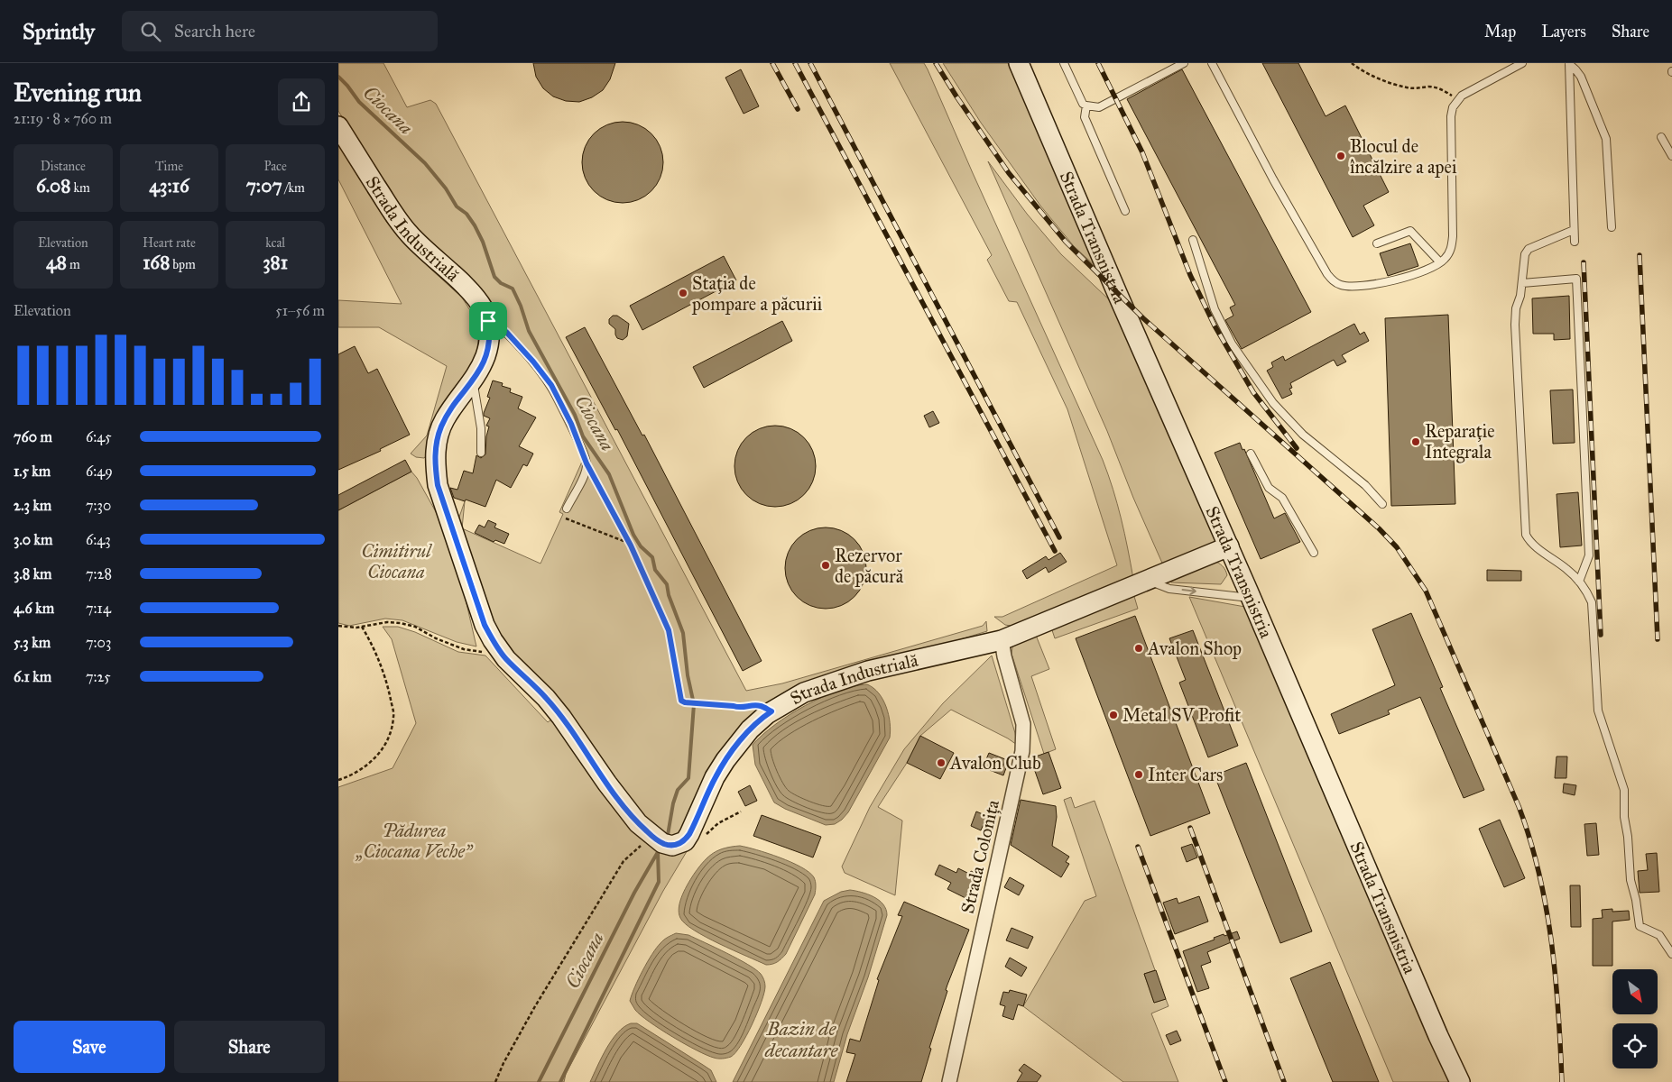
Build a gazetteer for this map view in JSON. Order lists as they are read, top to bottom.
{
  "streets": {
    "street": ["Strada Industrială", "Strada Transnistria", "Strada Colonița"]
  },
  "crossings": [
    ["Strada Industrială", "Strada Transnistria"],
    ["Strada Industrială", "Strada Colonița"]
  ],
  "water": ["Ciocana", "Bazin de decantare"],
  "parks": ["Cimitirul Ciocana", "Pădurea „Ciocana Veche”"],
  "places": [
    "Blocul de încălzire a apei",
    "Stația de pompare a păcurii",
    "Reparație Integrala",
    "Rezervor de păcură",
    "Avalon Shop",
    "Metal SV Profit",
    "Avalon Club",
    "Inter Cars"
  ],
  "north": "bottom right",
  "page": {
    "header": "Sprintly",
    "search": "Search here",
    "nav": ["Map", "Layers", "Share"],
    "heading": ["Evening run", "21:19 · 8 × 760 m"],
    "stats": [
      ["Distance", "6.08 km"],
      ["Time", "43:16"],
      ["Pace", "7:07 /km"],
      ["Elevation", "48 m"],
      ["Heart rate", "168 bpm"],
      ["kcal", "381"]
    ],
    "chart": ["Elevation", "51–56 m"],
    "list": [
      {
        "name": "760 m",
        "note": "6:45"
      },
      {
        "name": "1.5 km",
        "note": "6:49"
      },
      {
        "name": "2.3 km",
        "note": "7:30"
      },
      {
        "name": "3.0 km",
        "note": "6:43"
      },
      {
        "name": "3.8 km",
        "note": "7:28"
      },
      {
        "name": "4.6 km",
        "note": "7:14"
      },
      {
        "name": "5.3 km",
        "note": "7:03"
      },
      {
        "name": "6.1 km",
        "note": "7:25"
      }
    ],
    "buttons": ["Save", "Share"]
  }
}
